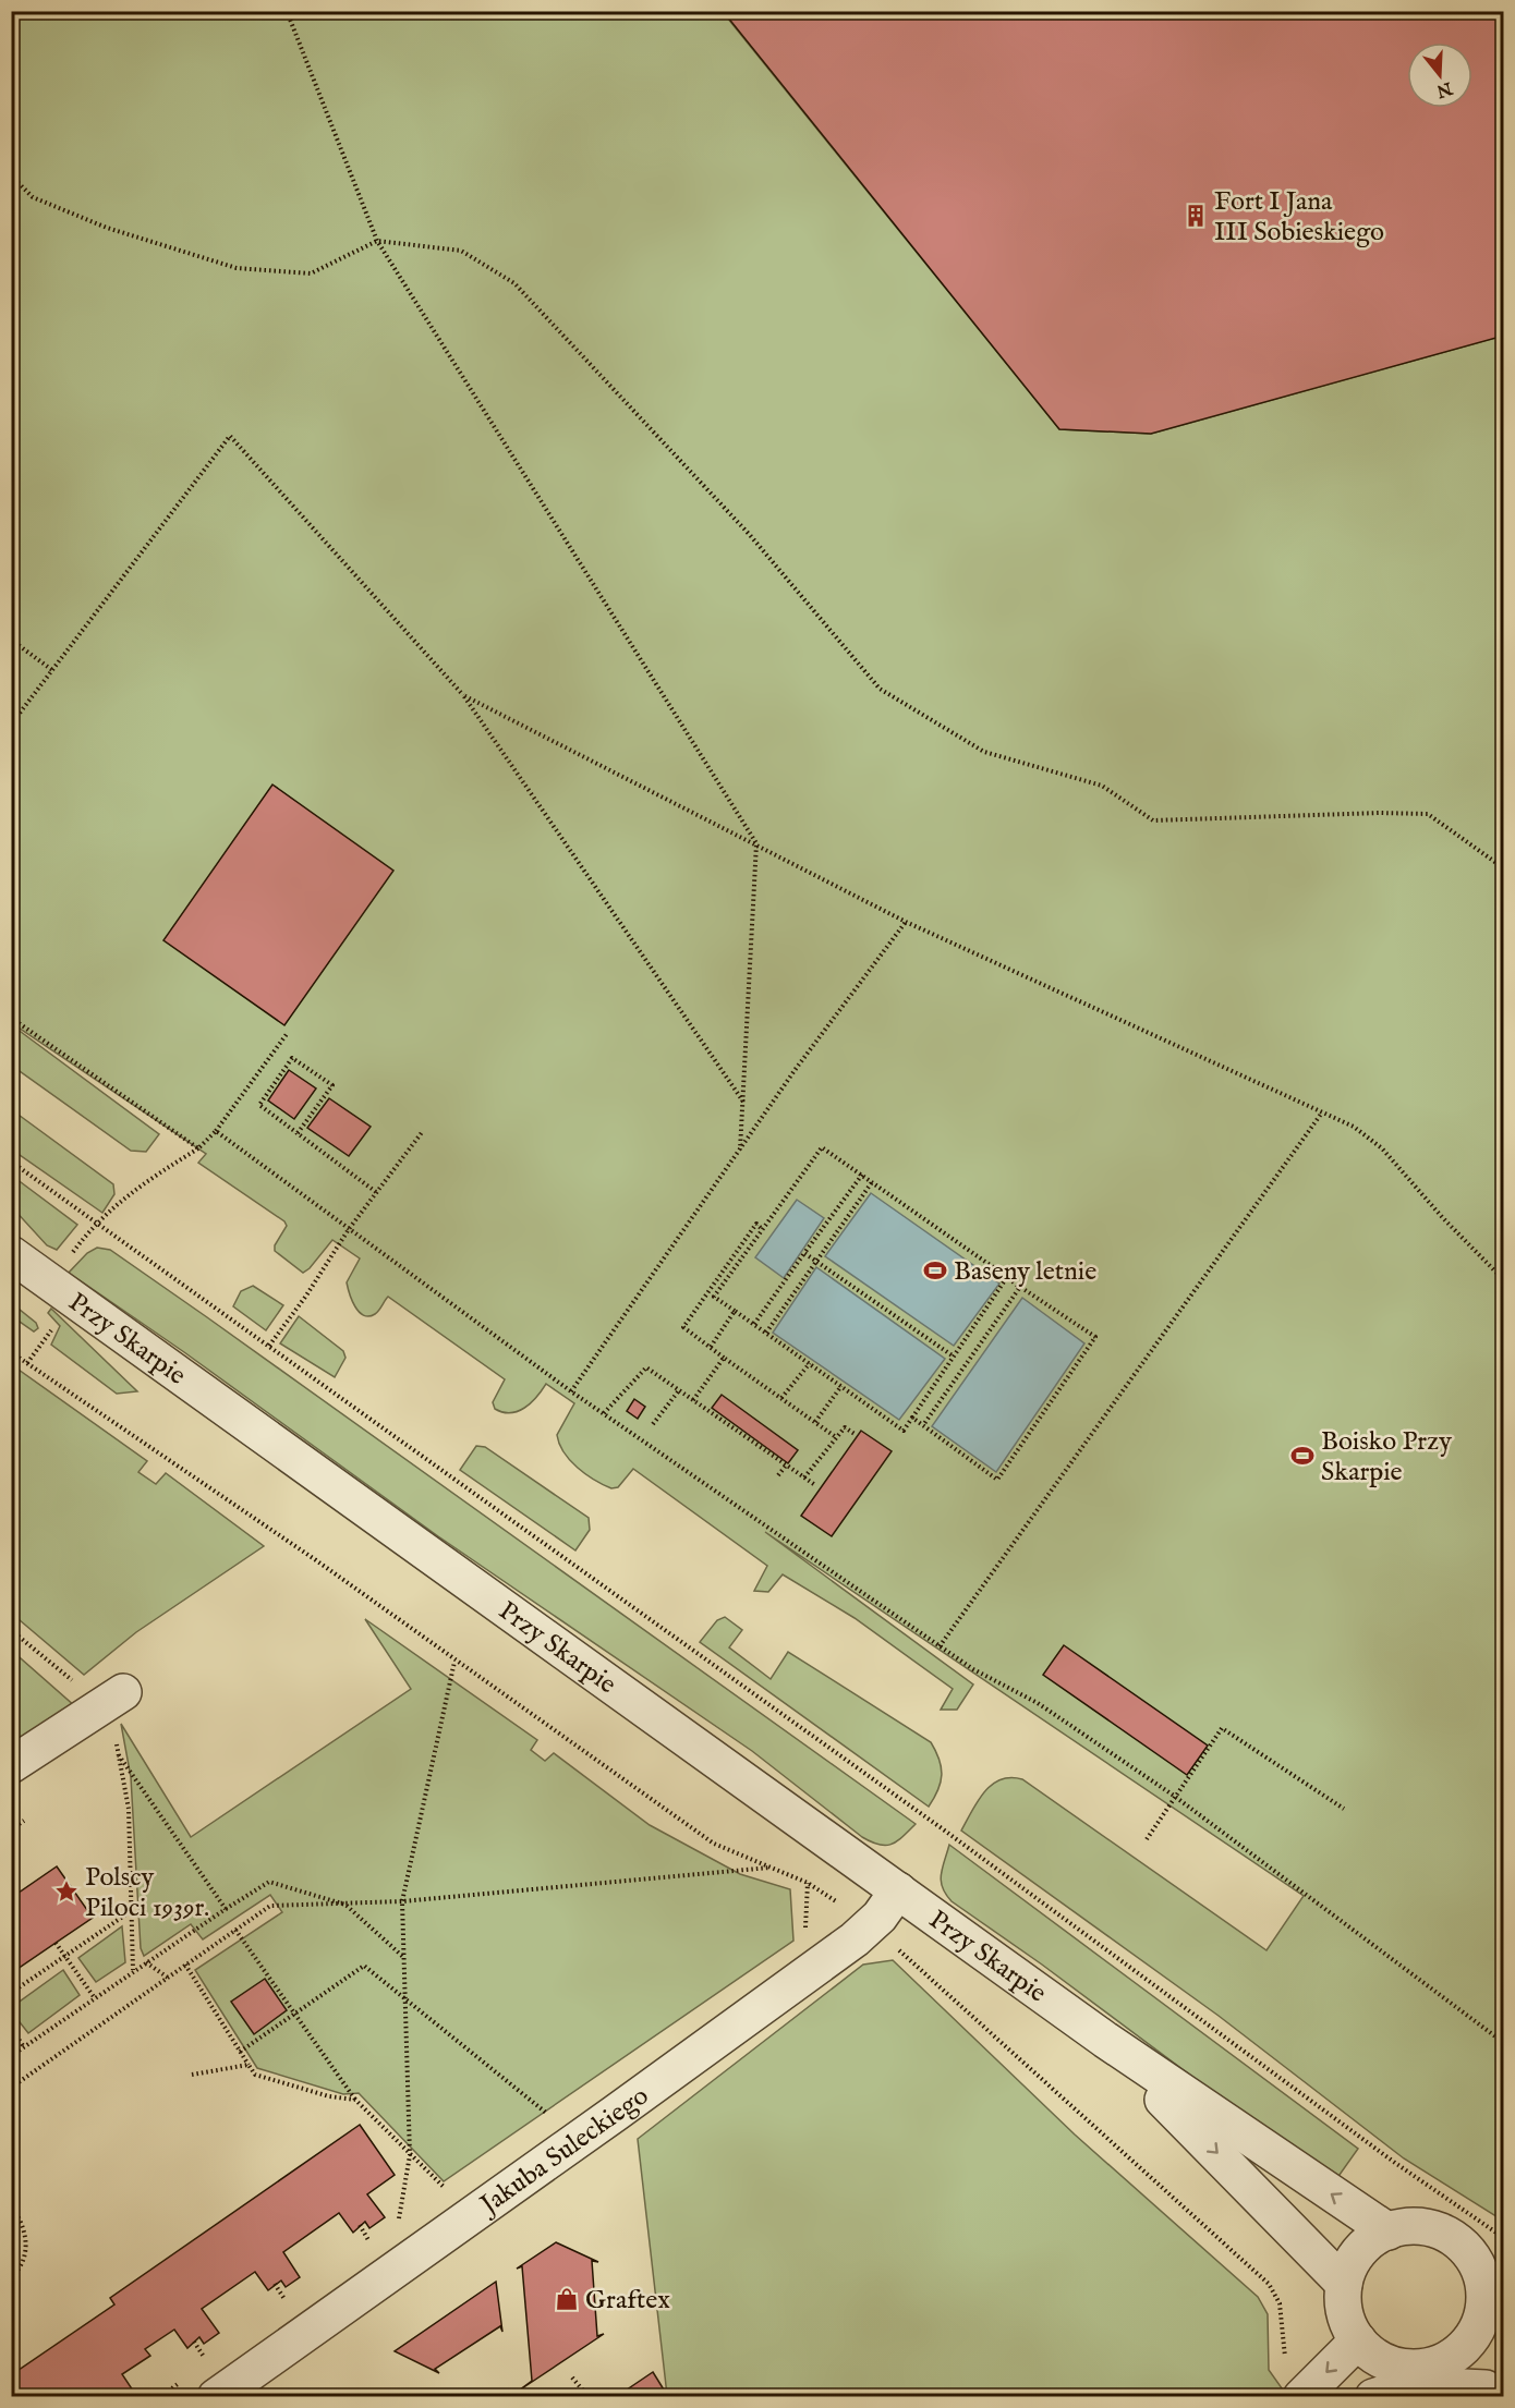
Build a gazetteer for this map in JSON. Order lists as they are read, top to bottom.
{
  "streets": {
    "street": ["Przy Skarpie", "Jakuba Suleckiego"]
  },
  "crossings": [
    ["Przy Skarpie", "Jakuba Suleckiego"]
  ],
  "places": {
    "building": ["Fort I Jana III Sobieskiego"],
    "sports": ["Baseny letnie", "Boisko Przy Skarpie"],
    "place": ["Polscy Piloci 1939r."],
    "shop": ["Graftex"]
  },
  "north": "bottom"
}
